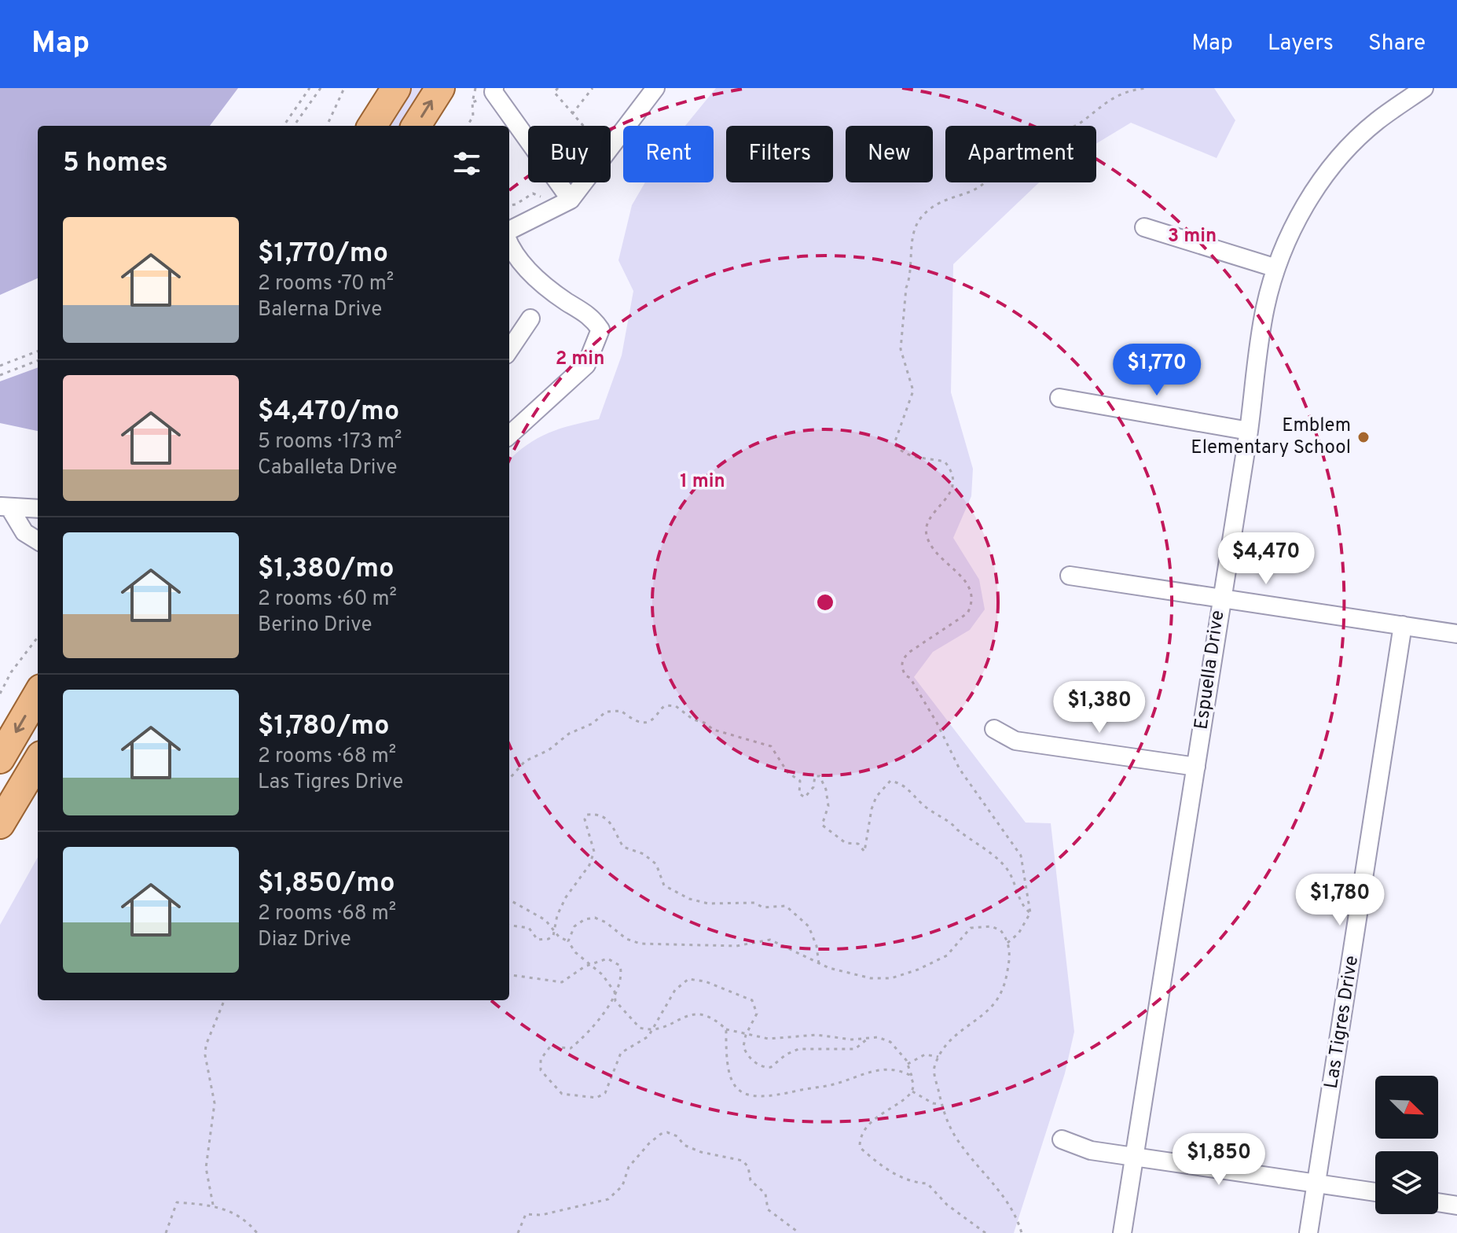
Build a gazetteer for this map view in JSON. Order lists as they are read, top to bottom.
{
  "streets": {
    "street": ["Espuella Drive", "Las Tigres Drive"]
  },
  "places": ["Emblem Elementary School"],
  "north": "bottom right",
  "page": {
    "header": "Map",
    "nav": ["Map", "Layers", "Share"],
    "chip": [
      "Buy",
      "Rent",
      "Filters",
      "New",
      "Apartment"
    ],
    "heading": "5 homes",
    "list": [
      {
        "name": "$1,770/mo",
        "note": "2 rooms · 70 m² · Balerna Drive"
      },
      {
        "name": "$4,470/mo",
        "note": "5 rooms · 173 m² · Caballeta Drive"
      },
      {
        "name": "$1,380/mo",
        "note": "2 rooms · 60 m² · Berino Drive"
      },
      {
        "name": "$1,780/mo",
        "note": "2 rooms · 68 m² · Las Tigres Drive"
      },
      {
        "name": "$1,850/mo",
        "note": "2 rooms · 68 m² · Diaz Drive"
      }
    ],
    "price": [
      "$1,770",
      "$4,470",
      "$1,380",
      "$1,780",
      "$1,850"
    ]
  },
  "rings": ["3 min", "2 min", "1 min"]
}
